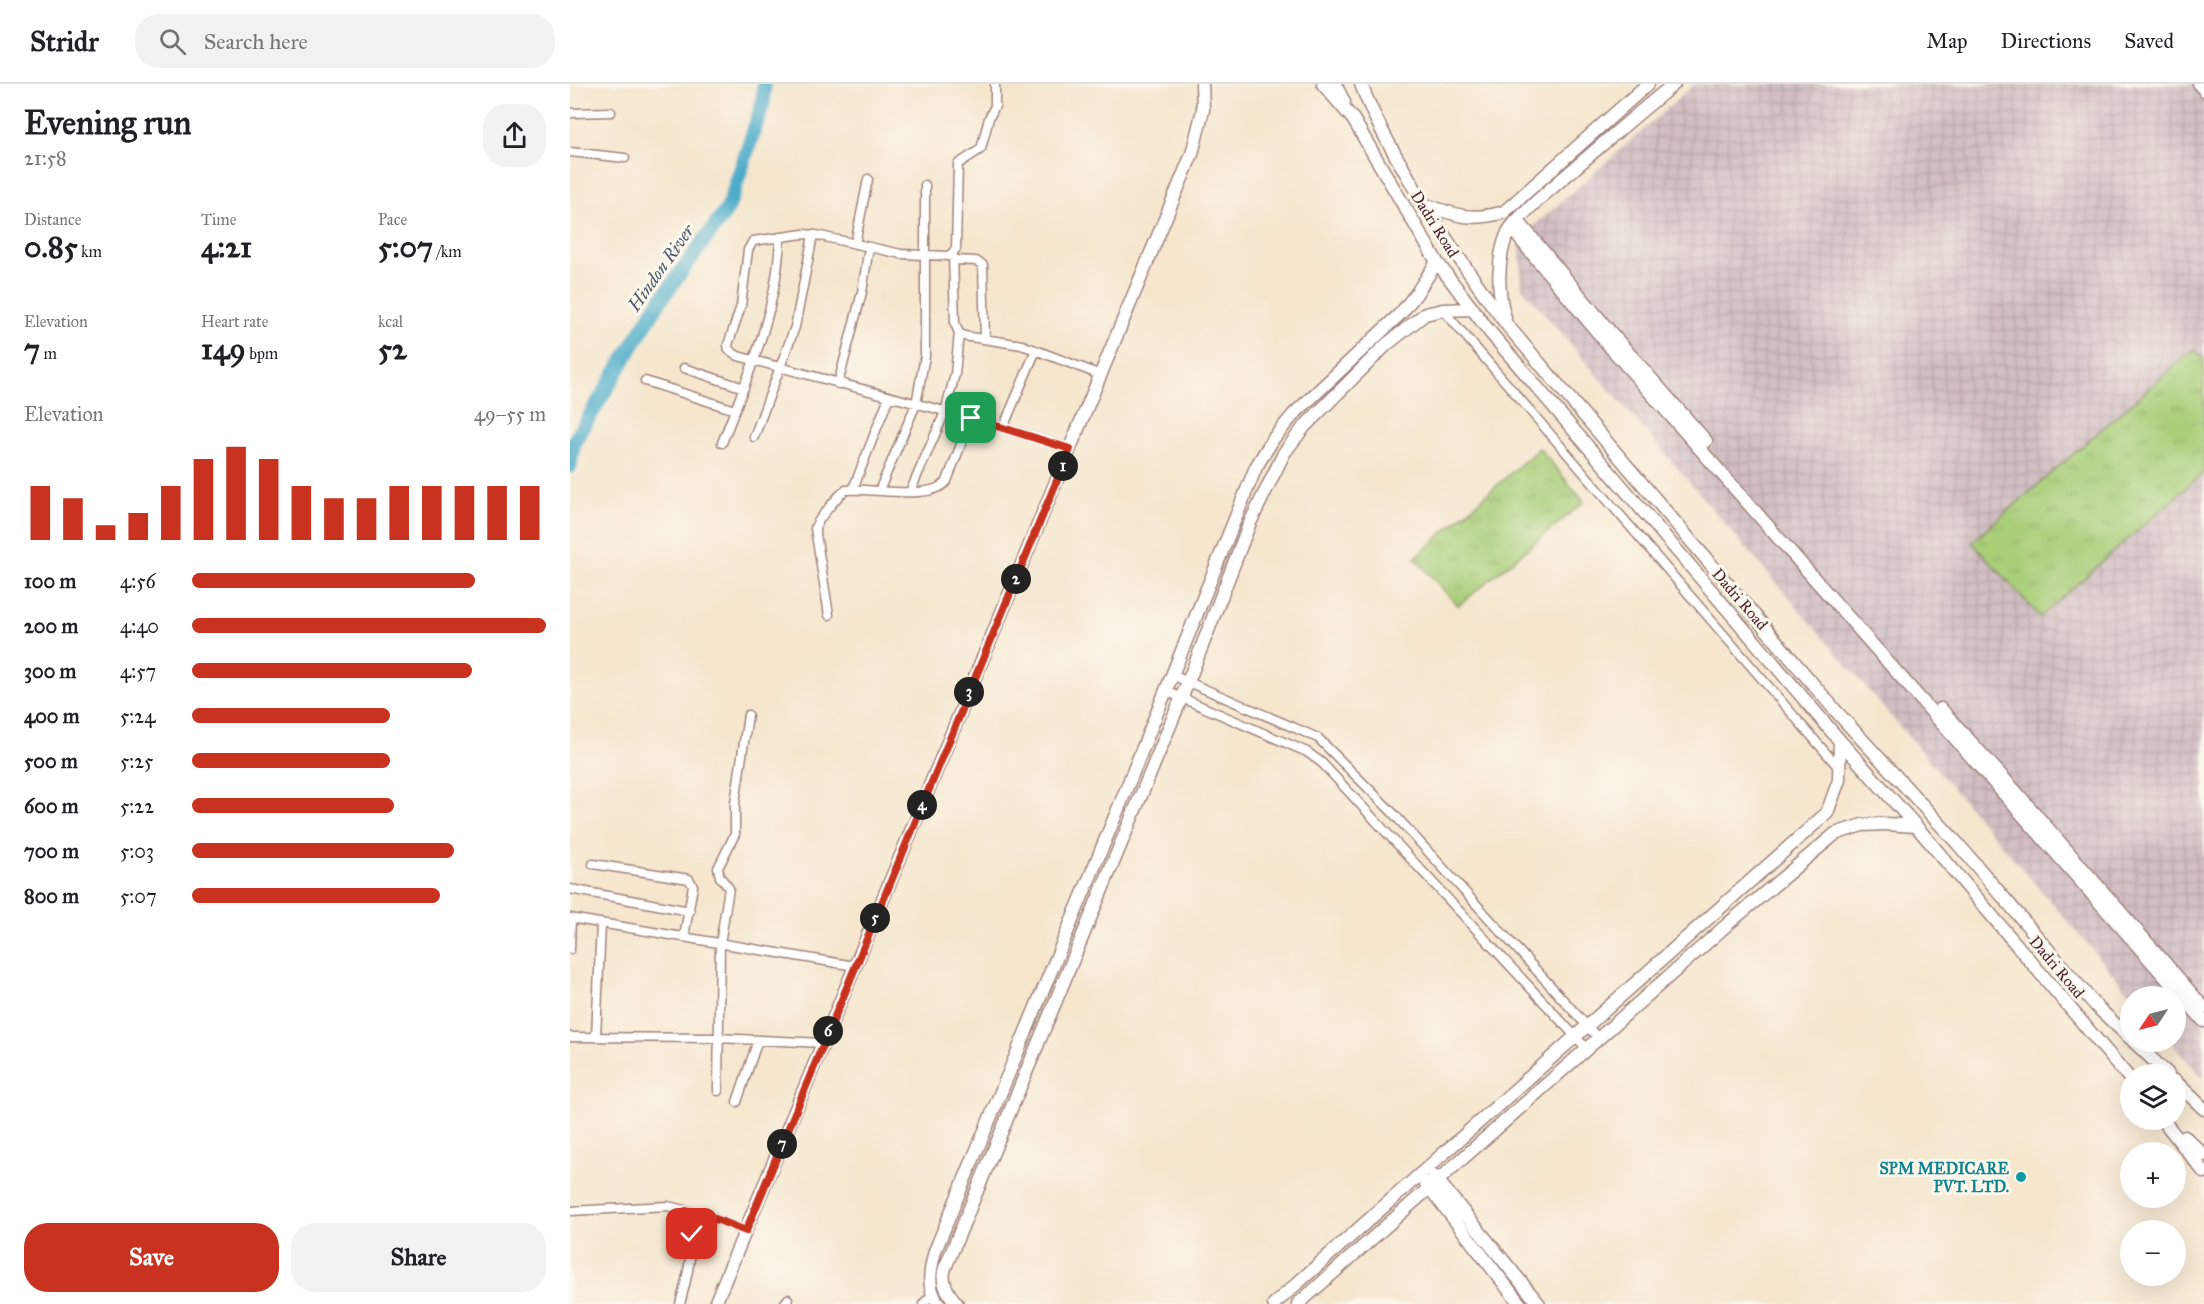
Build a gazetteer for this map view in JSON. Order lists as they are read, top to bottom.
{
  "streets": {
    "street": ["Dadri Road"]
  },
  "water": ["Hindon River"],
  "places": ["SPM MEDICARE PVT. LTD."],
  "north": "bottom left",
  "page": {
    "header": "Stridr",
    "search": "Search here",
    "nav": ["Map", "Directions", "Saved"],
    "heading": ["Evening run", "21:58"],
    "stats": [
      ["Distance", "0.85 km"],
      ["Time", "4:21"],
      ["Pace", "5:07 /km"],
      ["Elevation", "7 m"],
      ["Heart rate", "149 bpm"],
      ["kcal", "52"]
    ],
    "chart": ["Elevation", "49–55 m"],
    "pins": [
      "1",
      "2",
      "3",
      "4",
      "5",
      "6",
      "7"
    ],
    "list": [
      {
        "name": "100 m",
        "note": "4:56"
      },
      {
        "name": "200 m",
        "note": "4:40"
      },
      {
        "name": "300 m",
        "note": "4:57"
      },
      {
        "name": "400 m",
        "note": "5:24"
      },
      {
        "name": "500 m",
        "note": "5:25"
      },
      {
        "name": "600 m",
        "note": "5:22"
      },
      {
        "name": "700 m",
        "note": "5:03"
      },
      {
        "name": "800 m",
        "note": "5:07"
      }
    ],
    "map_buttons": ["+", "−"],
    "buttons": ["Save", "Share"]
  }
}
